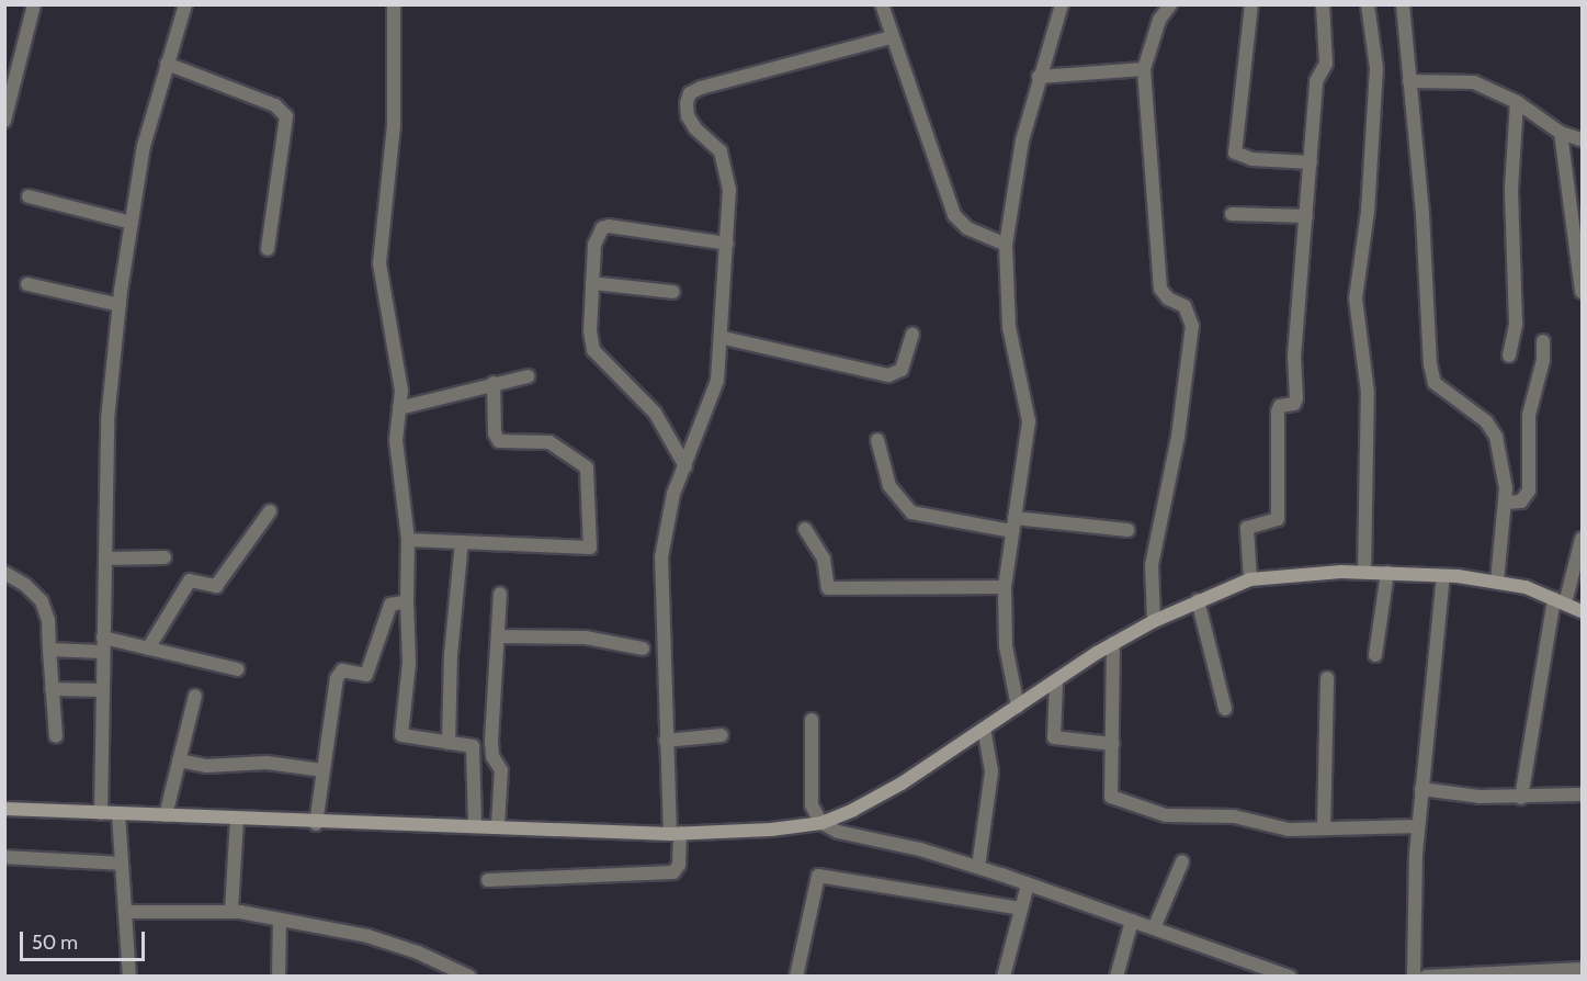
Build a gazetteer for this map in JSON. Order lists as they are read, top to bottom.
{
  "scale_bar": "50 m"
}
